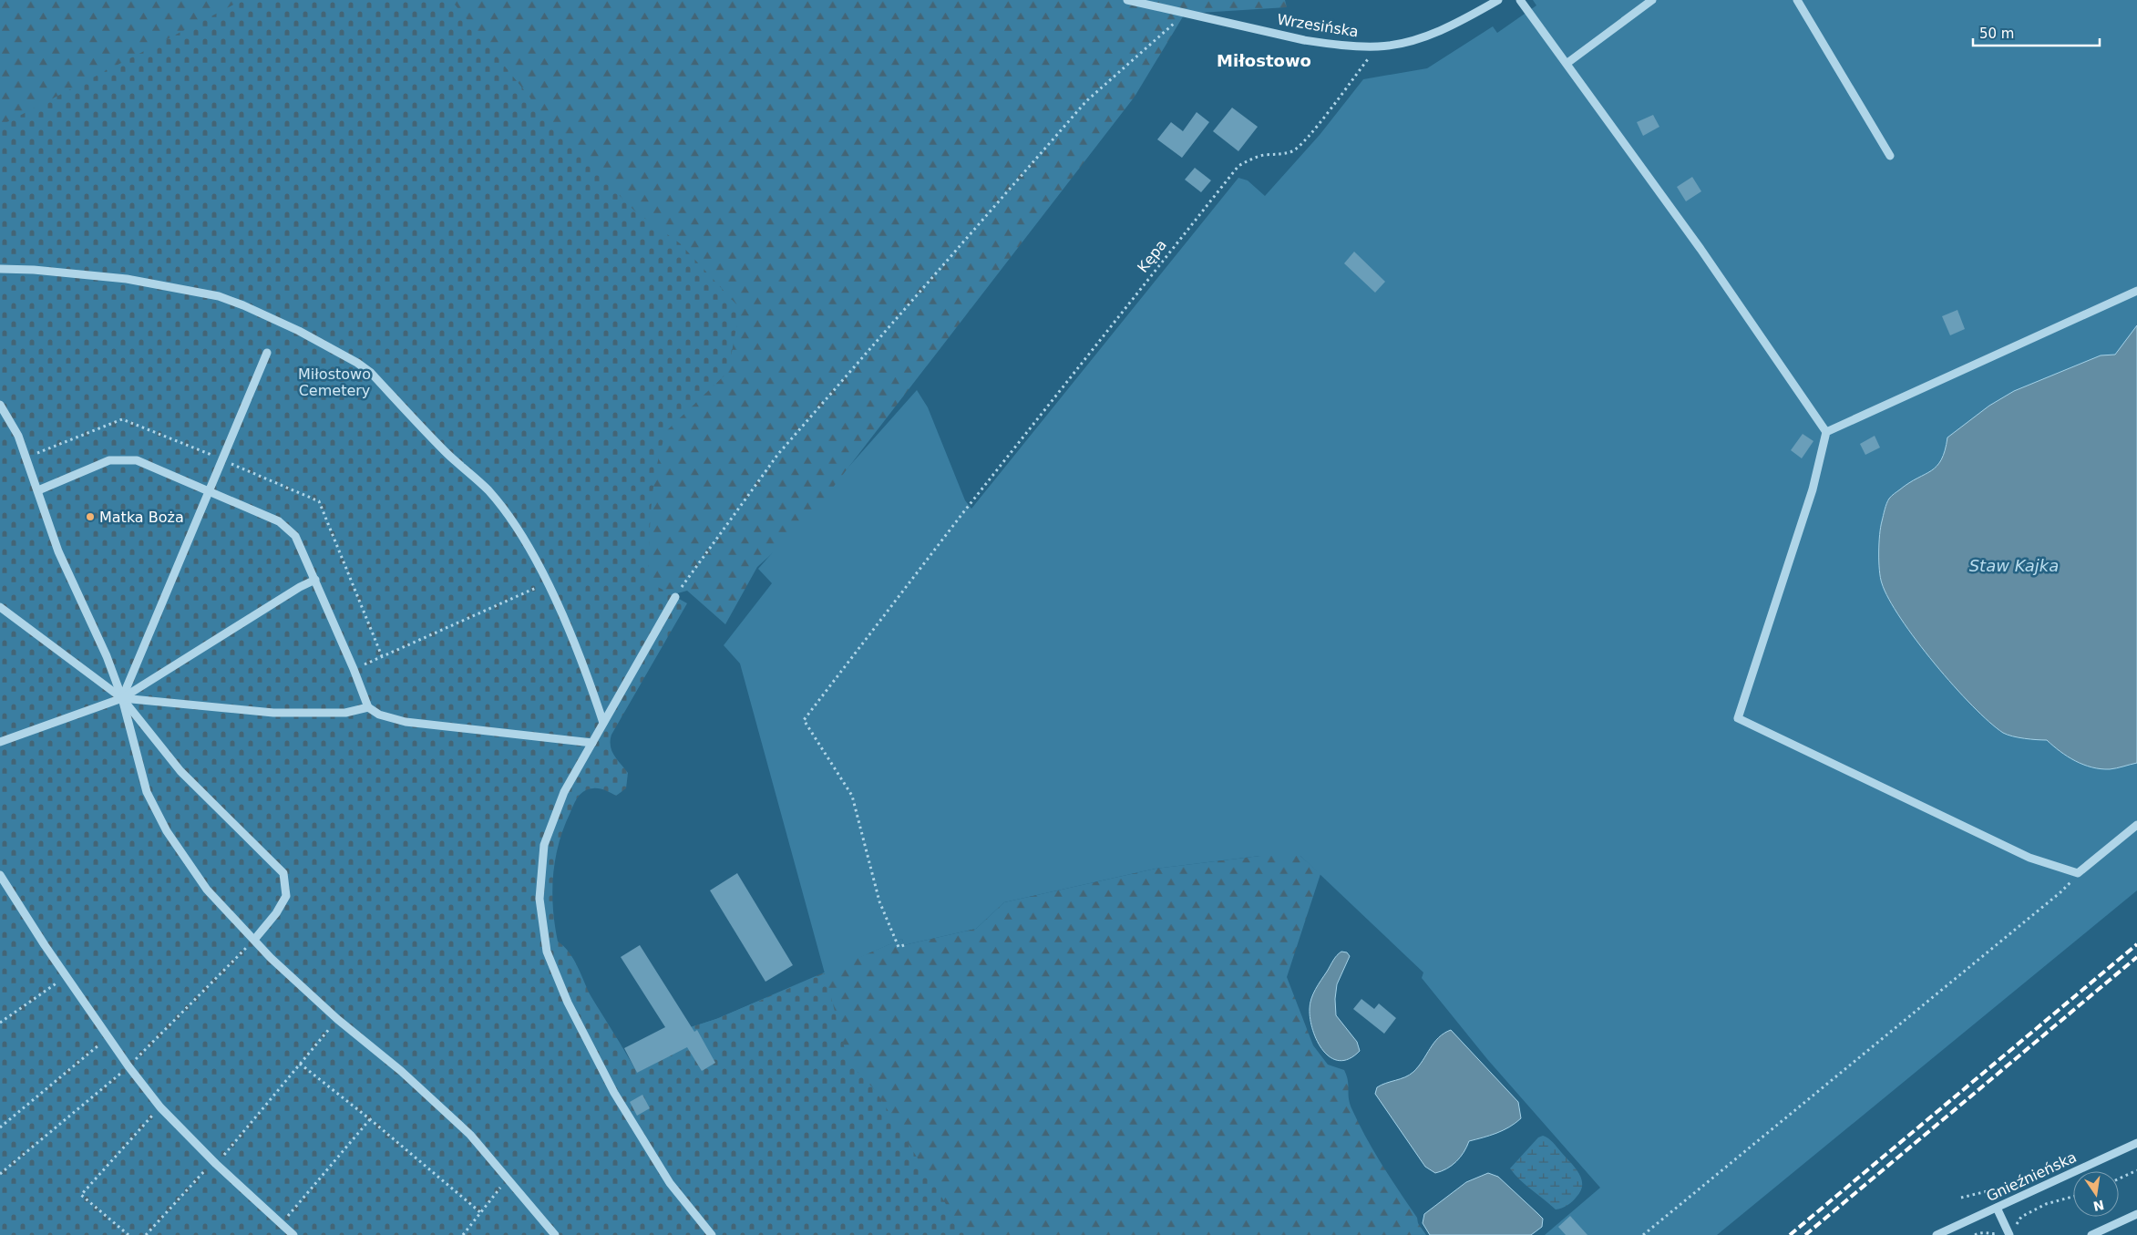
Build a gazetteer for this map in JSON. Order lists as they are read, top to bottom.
{
  "streets": {
    "street": ["Wrzesińska", "Gnieźnieńska"],
    "path": ["Kępa"]
  },
  "crossings": [
    ["Wrzesińska", "Kępa"]
  ],
  "districts": ["Miłostowo"],
  "water": ["Staw Kajka"],
  "parks": ["Miłostowo Cemetery"],
  "places": ["Matka Boża"],
  "scale_bar": "50 m",
  "north": "bottom"
}
